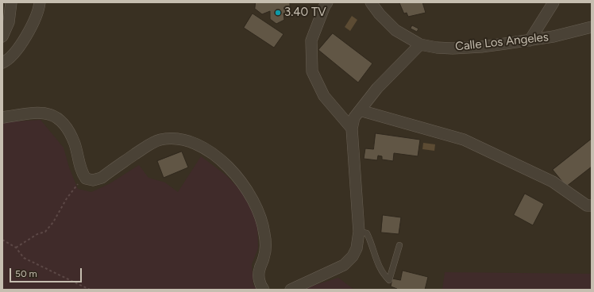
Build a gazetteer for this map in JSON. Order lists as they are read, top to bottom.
{
  "streets": {
    "street": ["Calle Los Angeles"]
  },
  "places": ["3.40 TV"],
  "scale_bar": "50 m"
}
